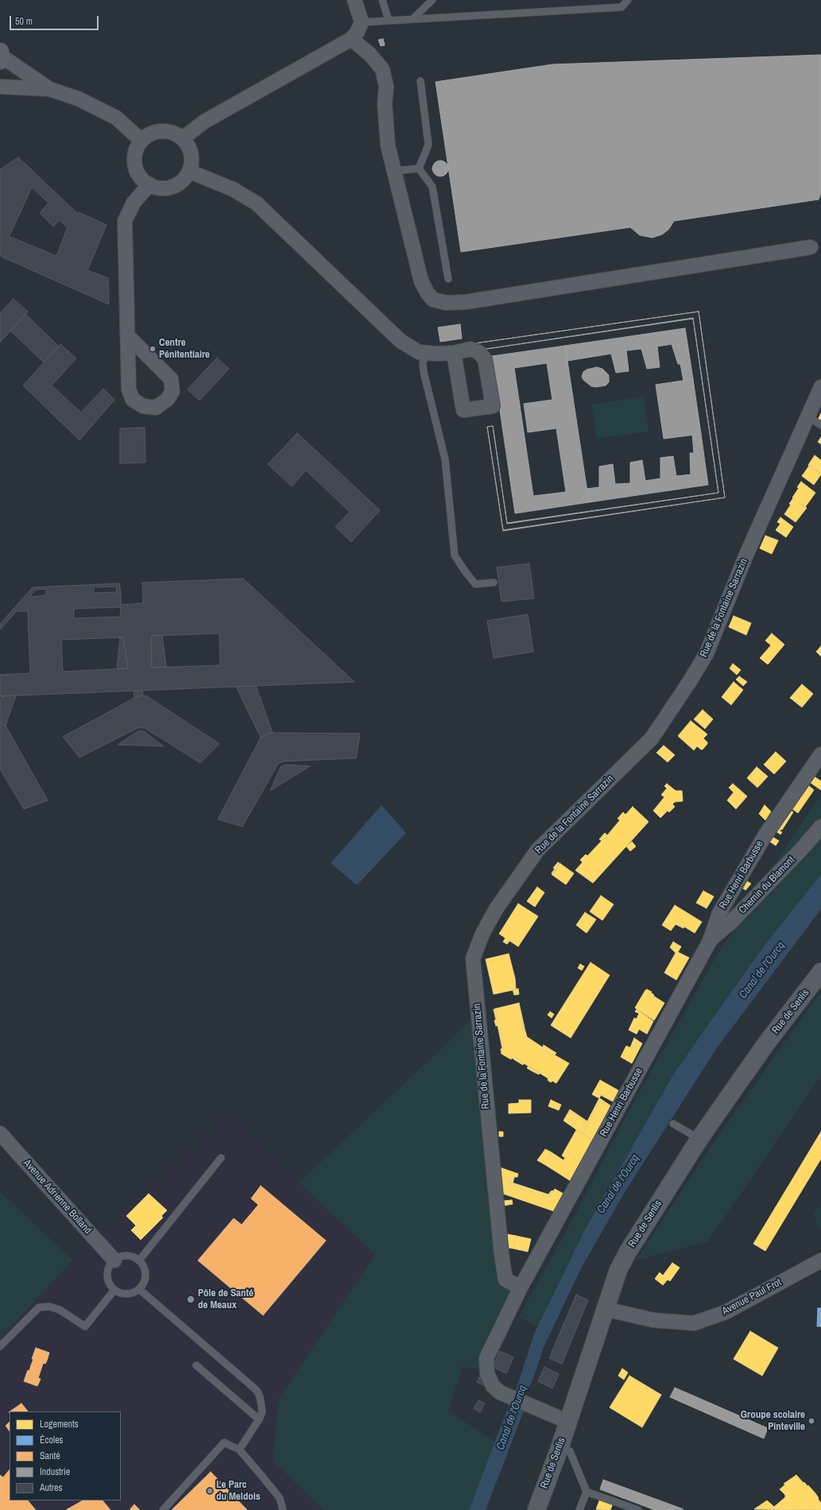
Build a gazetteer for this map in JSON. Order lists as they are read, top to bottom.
{
  "streets": {
    "main road": ["Rue de Senlis"],
    "street": [
      "Rue de la Fontaine Sarrazin",
      "Rue Henri Barbusse",
      "Chemin du Blamont",
      "Avenue Adrienne Bolland",
      "Avenue Paul Frot"
    ]
  },
  "crossings": [
    ["Rue de la Fontaine Sarrazin", "Rue Henri Barbusse"],
    ["Rue Henri Barbusse", "Chemin du Blamont"],
    ["Rue Henri Barbusse", "Rue de Senlis"],
    ["Rue de Senlis", "Avenue Paul Frot"]
  ],
  "water": ["Canal de l'Ourcq"],
  "places": [
    "Centre Pénitentiaire",
    "Pôle de Santé de Meaux",
    "Groupe scolaire Pinteville",
    "Le Parc du Meldois"
  ],
  "legend": [
    "Logements",
    "Écoles",
    "Santé",
    "Industrie",
    "Autres"
  ],
  "scale_bar": "50 m"
}
